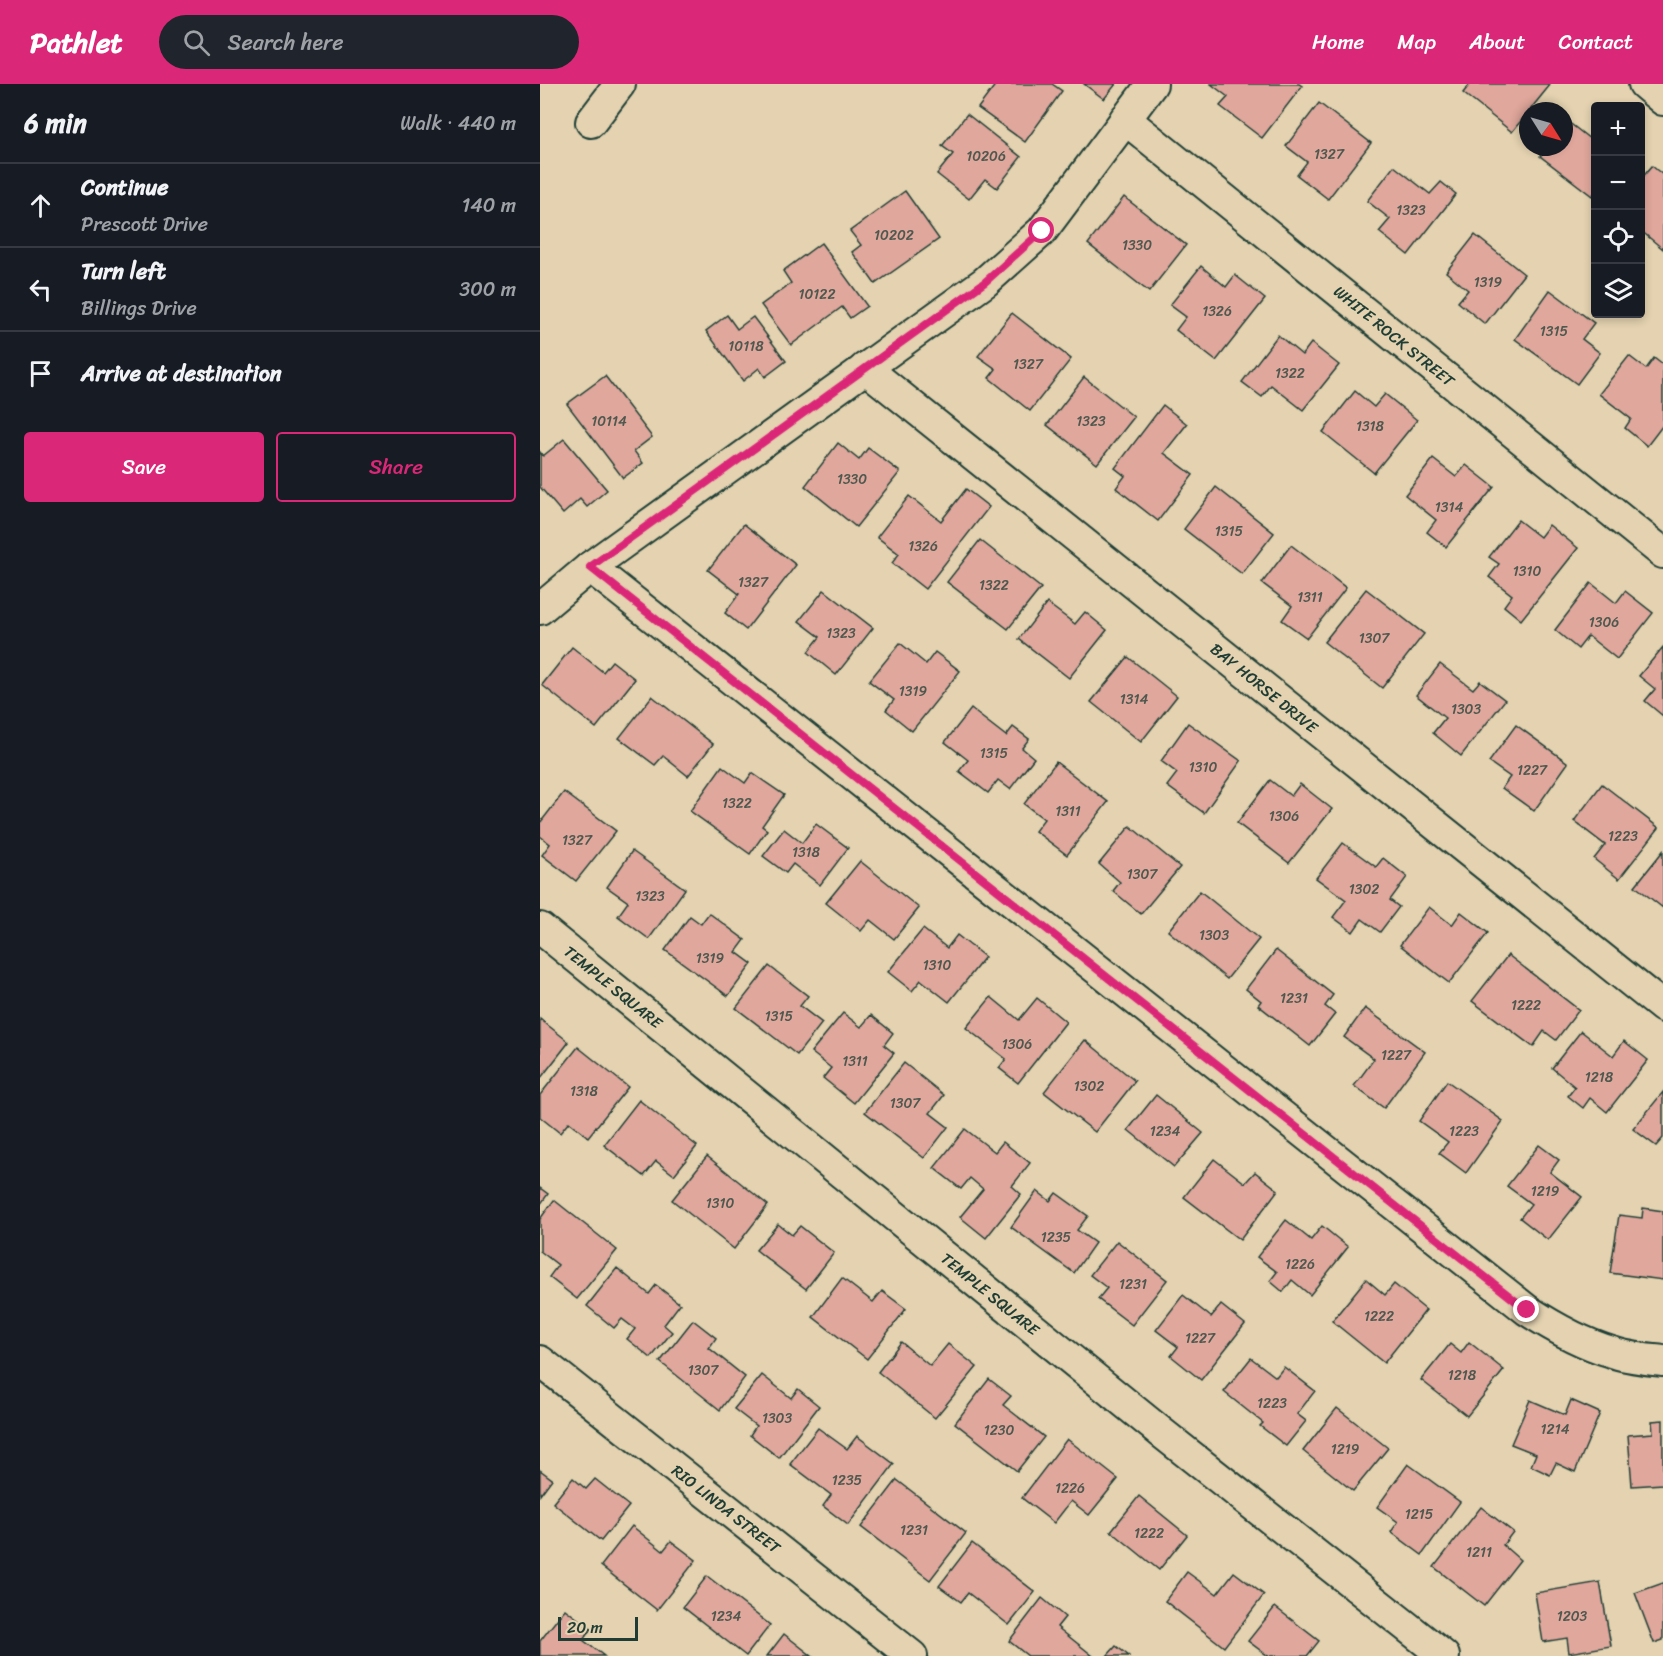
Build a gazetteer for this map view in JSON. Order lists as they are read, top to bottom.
{
  "streets": {
    "street": [
      "WHITE ROCK STREET",
      "BAY HORSE DRIVE",
      "TEMPLE SQUARE",
      "RIO LINDA STREET"
    ]
  },
  "house_numbers": [
    "1327",
    "10206",
    "1323",
    "10202",
    "1330",
    "1319",
    "10122",
    "1326",
    "1315",
    "10118",
    "1327",
    "1322",
    "10114",
    "1323",
    "1318",
    "1330",
    "1314",
    "1315",
    "1326",
    "1310",
    "1327",
    "1322",
    "1311",
    "1306",
    "1323",
    "1307",
    "1319",
    "1314",
    "1303",
    "1315",
    "1310",
    "1227",
    "1322",
    "1311",
    "1306",
    "1223",
    "1327",
    "1318",
    "1307",
    "1302",
    "1323",
    "1303",
    "1319",
    "1310",
    "1231",
    "1222",
    "1315",
    "1306",
    "1227",
    "1311",
    "1218",
    "1302",
    "1318",
    "1307",
    "1234",
    "1223",
    "1219",
    "1310",
    "1235",
    "1226",
    "1231",
    "1222",
    "1227",
    "1307",
    "1218",
    "1223",
    "1303",
    "1214",
    "1230",
    "1219",
    "1235",
    "1226",
    "1215",
    "1231",
    "1222",
    "1211",
    "1234",
    "1203"
  ],
  "scale_bar": "20 m",
  "north": "bottom right",
  "page": {
    "header": "Pathlet",
    "search": "Search here",
    "nav": [
      "Home",
      "Map",
      "About",
      "Contact"
    ],
    "heading": ["6 min", "Walk · 440 m"],
    "map_buttons": ["+", "−"],
    "list": [
      ["Continue", "Prescott Drive", "140 m"],
      ["Turn left", "Billings Drive", "300 m"],
      "Arrive at destination"
    ],
    "buttons": ["Save", "Share"],
    "scale": "20 m"
  }
}
